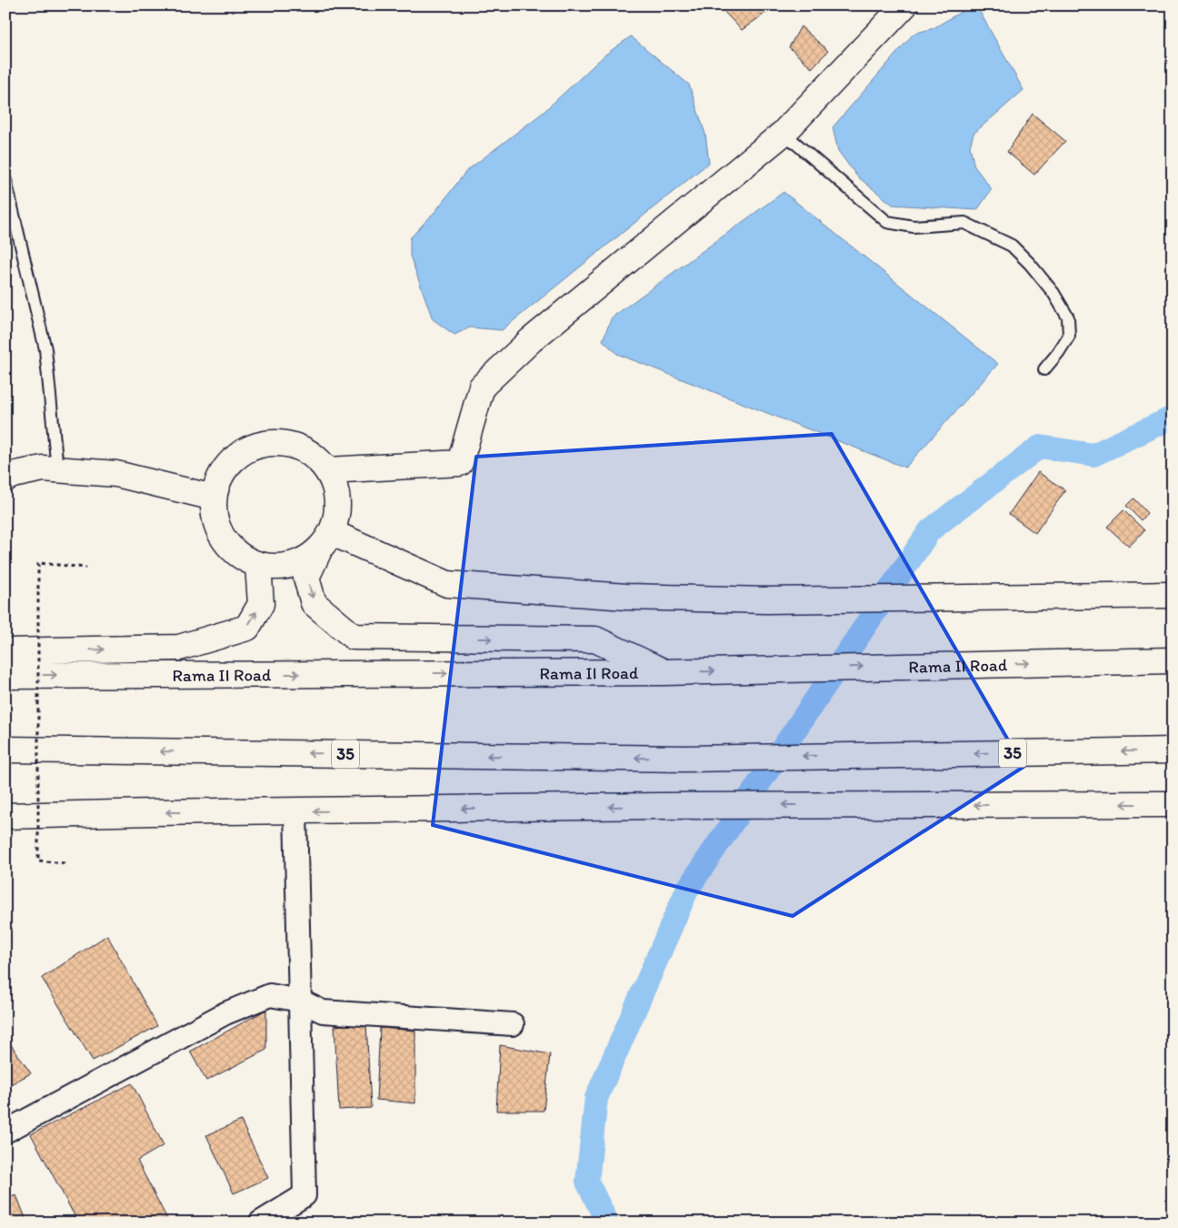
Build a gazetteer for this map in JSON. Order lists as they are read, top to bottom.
{
  "streets": {
    "main road": ["Rama II Road", "35"]
  }
}
